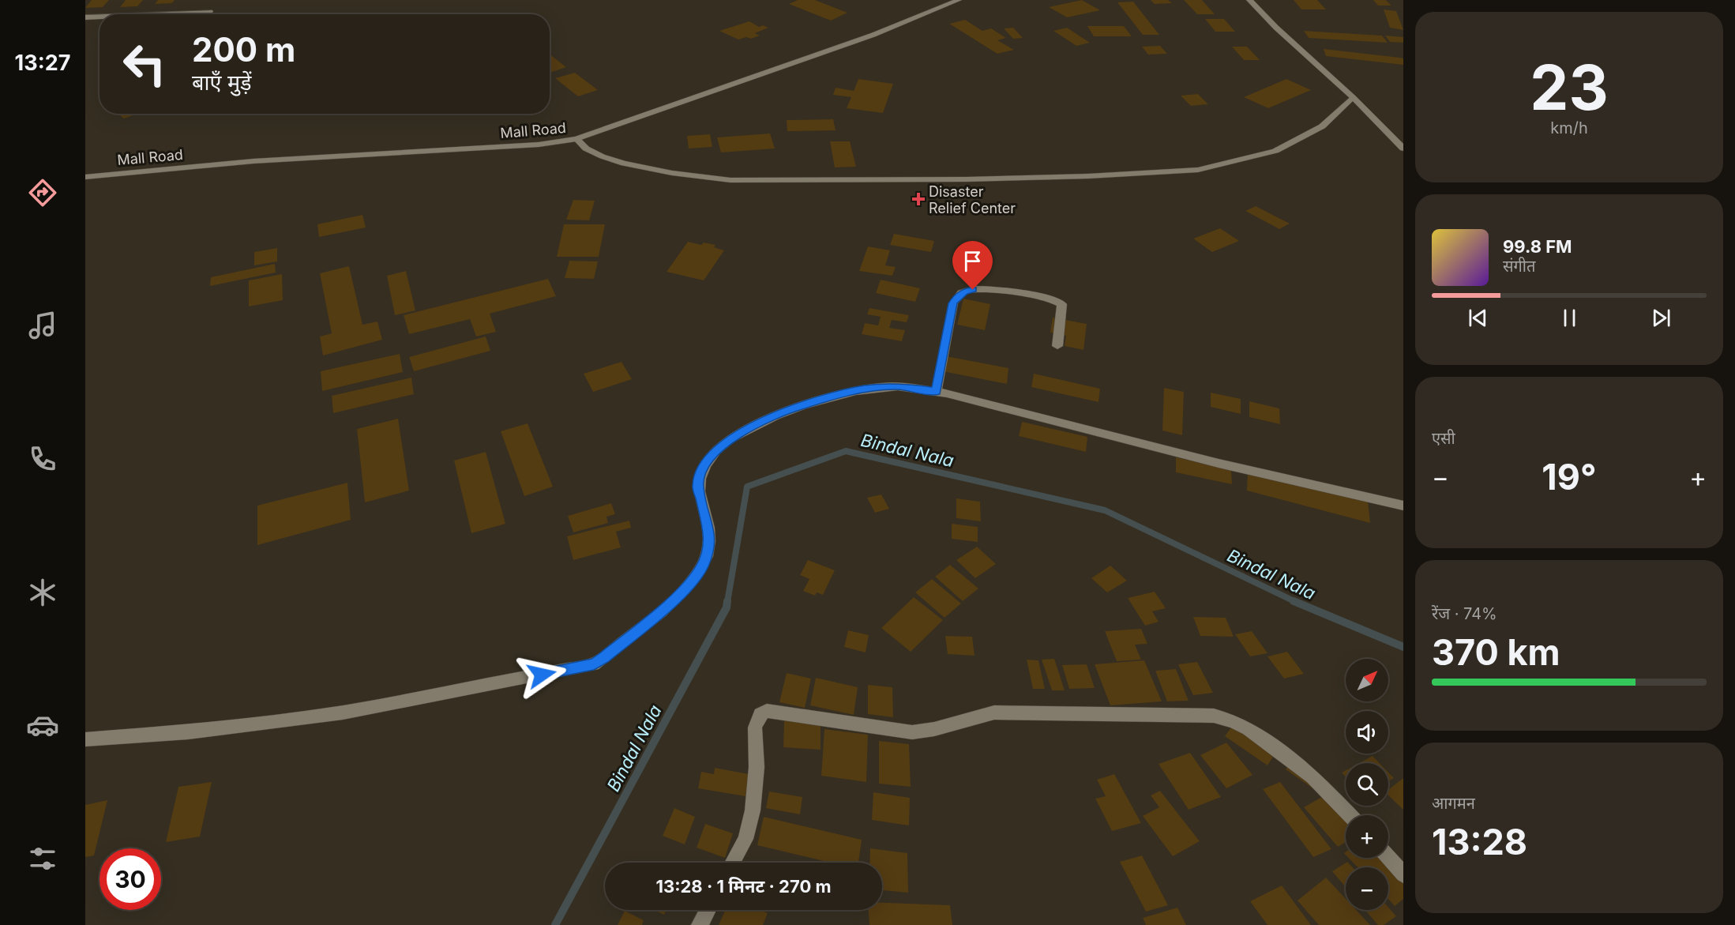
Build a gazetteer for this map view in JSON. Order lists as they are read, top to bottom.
{
  "streets": {
    "street": ["Mall Road"]
  },
  "water": ["Bindal Nala"],
  "places": {
    "health": ["Disaster Relief Center"]
  },
  "north": "top right",
  "page": {
    "tabs": "13:27",
    "tile": [
      ["23", "km/h"],
      "एसी",
      ["रेंज · 74%", "370 km"],
      ["आगमन", "13:28"]
    ],
    "turn": ["200 m", "बाएँ मुड़ें"],
    "song": ["99.8 FM", "संगीत"],
    "heat": ["−", "19°", "+"],
    "map_buttons": ["+", "−"],
    "limit": "30",
    "trip": "13:28 · 1 मिनट · 270 m"
  }
}
